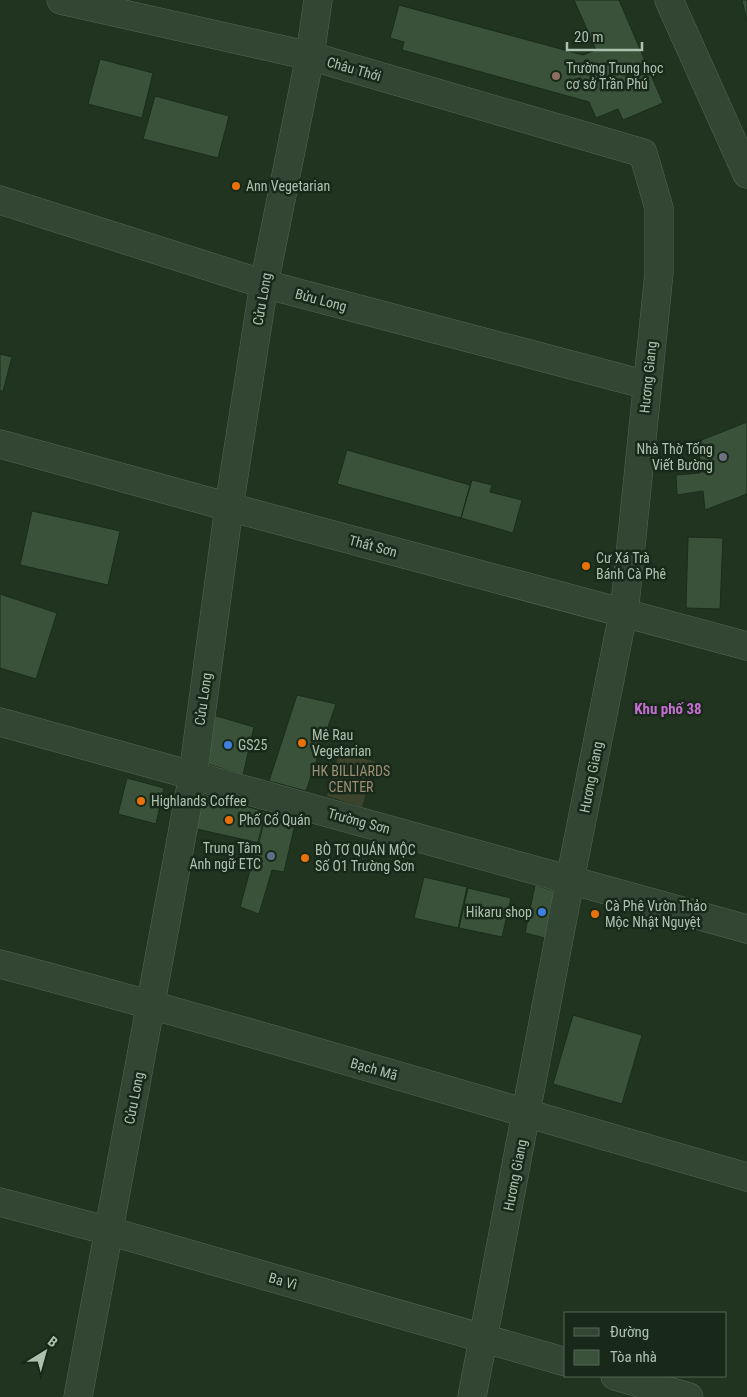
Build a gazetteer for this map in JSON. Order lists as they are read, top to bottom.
{
  "streets": {
    "street": [
      "Châu Thới",
      "Cửu Long",
      "Bửu Long",
      "Hương Giang",
      "Thất Sơn",
      "Trường Sơn",
      "Bạch Mã",
      "Ba Vì"
    ]
  },
  "crossings": [
    ["Châu Thới", "Cửu Long"],
    ["Châu Thới", "Hương Giang"],
    ["Cửu Long", "Bửu Long"],
    ["Cửu Long", "Thất Sơn"],
    ["Cửu Long", "Trường Sơn"],
    ["Cửu Long", "Bạch Mã"],
    ["Cửu Long", "Ba Vì"],
    ["Bửu Long", "Hương Giang"],
    ["Hương Giang", "Thất Sơn"],
    ["Hương Giang", "Trường Sơn"],
    ["Hương Giang", "Bạch Mã"],
    ["Hương Giang", "Ba Vì"]
  ],
  "districts": ["Khu phố 38"],
  "parks": ["HK BILLIARDS CENTER"],
  "places": [
    "Trường Trung học cơ sở Trần Phú",
    "Ann Vegetarian",
    "Nhà Thờ Tống Viết Bường",
    "Cư Xá Trà Bánh Cà Phê",
    "Mê Rau Vegetarian",
    "GS25",
    "Highlands Coffee",
    "Phố Cổ Quán",
    "Trung Tâm Anh ngữ ETC",
    "BÒ TƠ QUÁN MỘC Số O1 Trường Sơn",
    "Hikaru shop",
    "Cà Phê Vườn Thảo Mộc Nhật Nguyệt"
  ],
  "legend": ["Đường", "Tòa nhà"],
  "scale_bar": "20 m",
  "north": "top right"
}
